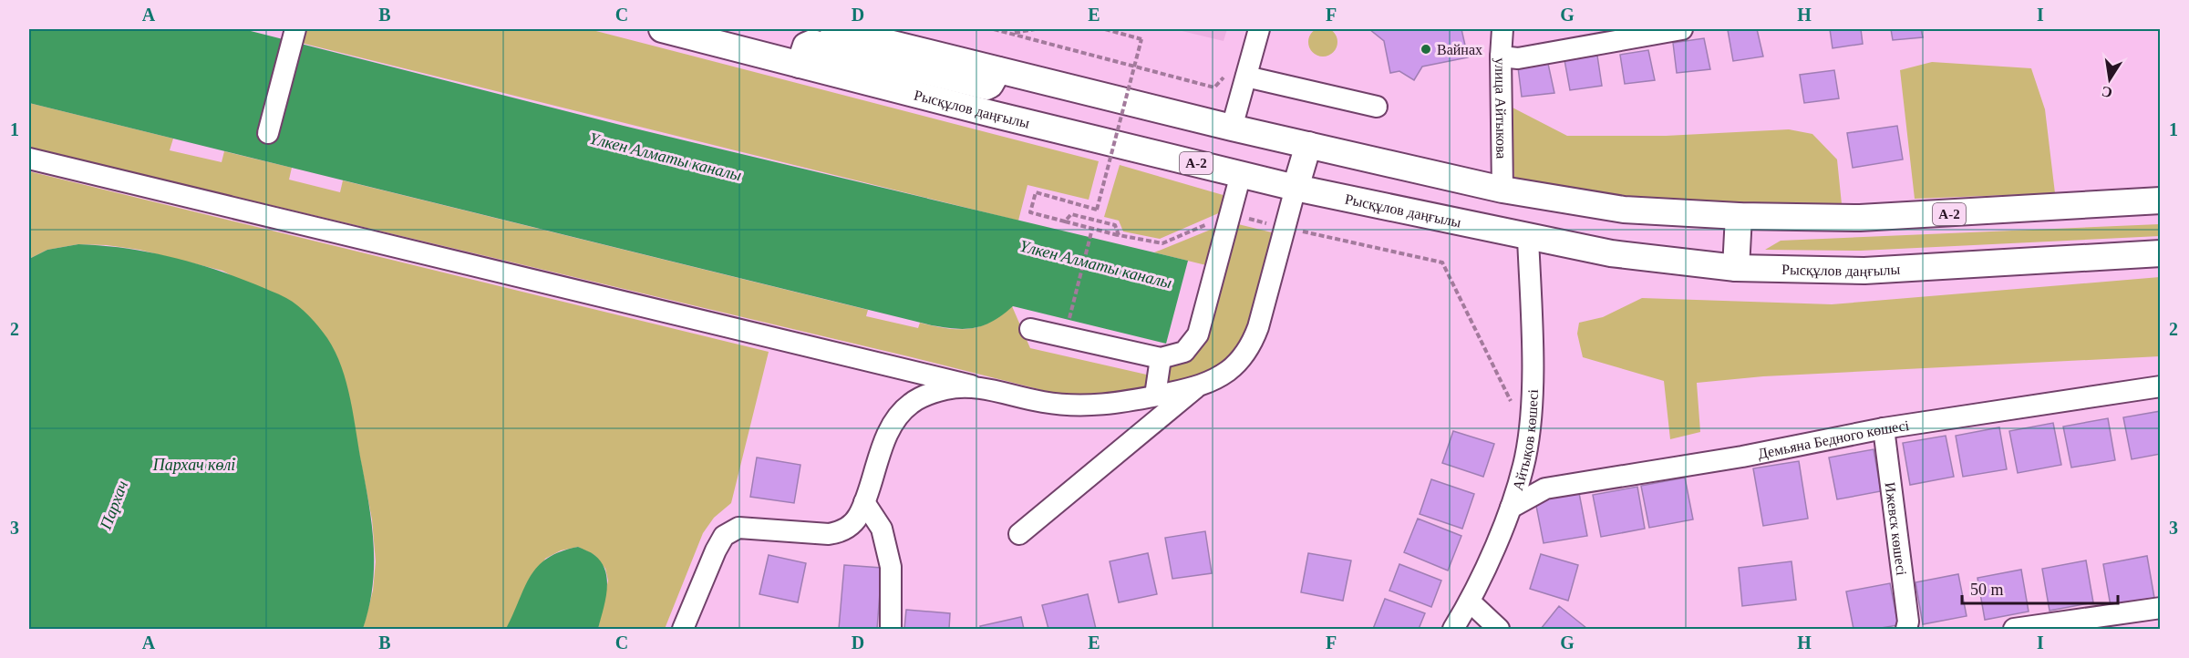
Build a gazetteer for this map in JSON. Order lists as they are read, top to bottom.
{
  "streets": {
    "main road": ["Рысқұлов даңғылы", "A-2"],
    "street": [
      "улица Айтыкова",
      "Демьяна Бедного көшесі",
      "Айтықов көшесі",
      "Ижевск көшесі"
    ]
  },
  "crossings": [
    ["Рысқұлов даңғылы", "Айтықов көшесі"],
    ["улица Айтыкова", "A-2"],
    ["Демьяна Бедного көшесі", "Айтықов көшесі"],
    ["Демьяна Бедного көшесі", "Ижевск көшесі"]
  ],
  "water": ["Үлкен Алматы каналы", "Пархач көлі", "Пархач"],
  "places": ["Вайнах"],
  "scale_bar": "50 m",
  "north": "bottom",
  "grid": {
    "columns": [
      "A",
      "B",
      "C",
      "D",
      "E",
      "F",
      "G",
      "H",
      "I"
    ],
    "rows": ["1", "2", "3"]
  }
}
